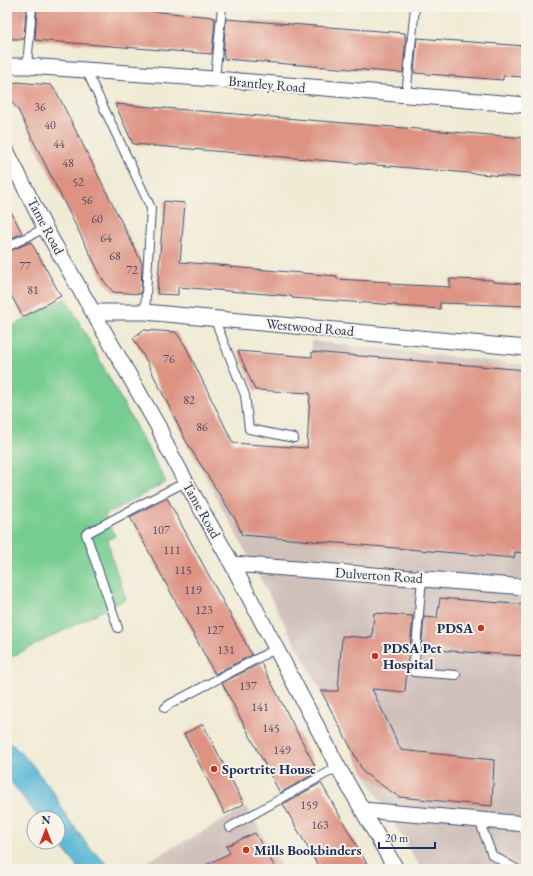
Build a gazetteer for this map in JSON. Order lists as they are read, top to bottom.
{
  "streets": {
    "street": [
      "Brantley Road",
      "Tame Road",
      "Westwood Road",
      "Dulverton Road"
    ]
  },
  "crossings": [
    ["Tame Road", "Westwood Road"],
    ["Tame Road", "Dulverton Road"]
  ],
  "places": [
    "PDSA",
    "PDSA Pet Hospital",
    "Sportrite House",
    "Mills Bookbinders"
  ],
  "house_numbers": [
    "36",
    "40",
    "44",
    "48",
    "52",
    "56",
    "60",
    "64",
    "68",
    "77",
    "72",
    "81",
    "76",
    "82",
    "86",
    "107",
    "111",
    "115",
    "119",
    "123",
    "127",
    "131",
    "137",
    "141",
    "145",
    "149",
    "159",
    "163"
  ],
  "scale_bar": "20 m",
  "north": "top"
}
